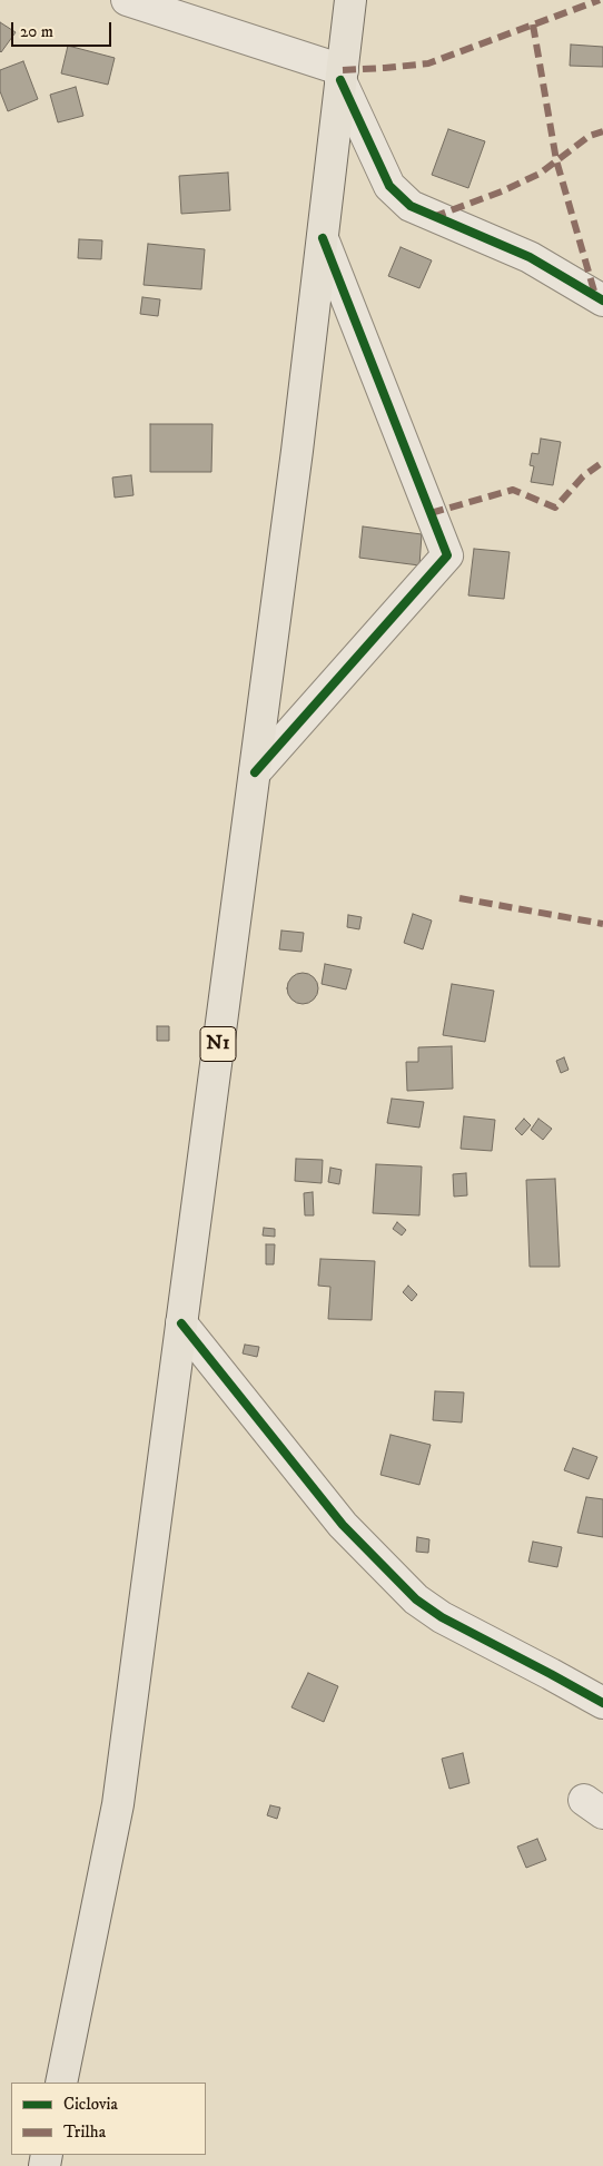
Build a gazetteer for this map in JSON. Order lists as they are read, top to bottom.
{
  "streets": {
    "highway": ["N1"]
  },
  "legend": ["Ciclovia", "Trilha"],
  "scale_bar": "20 m"
}
